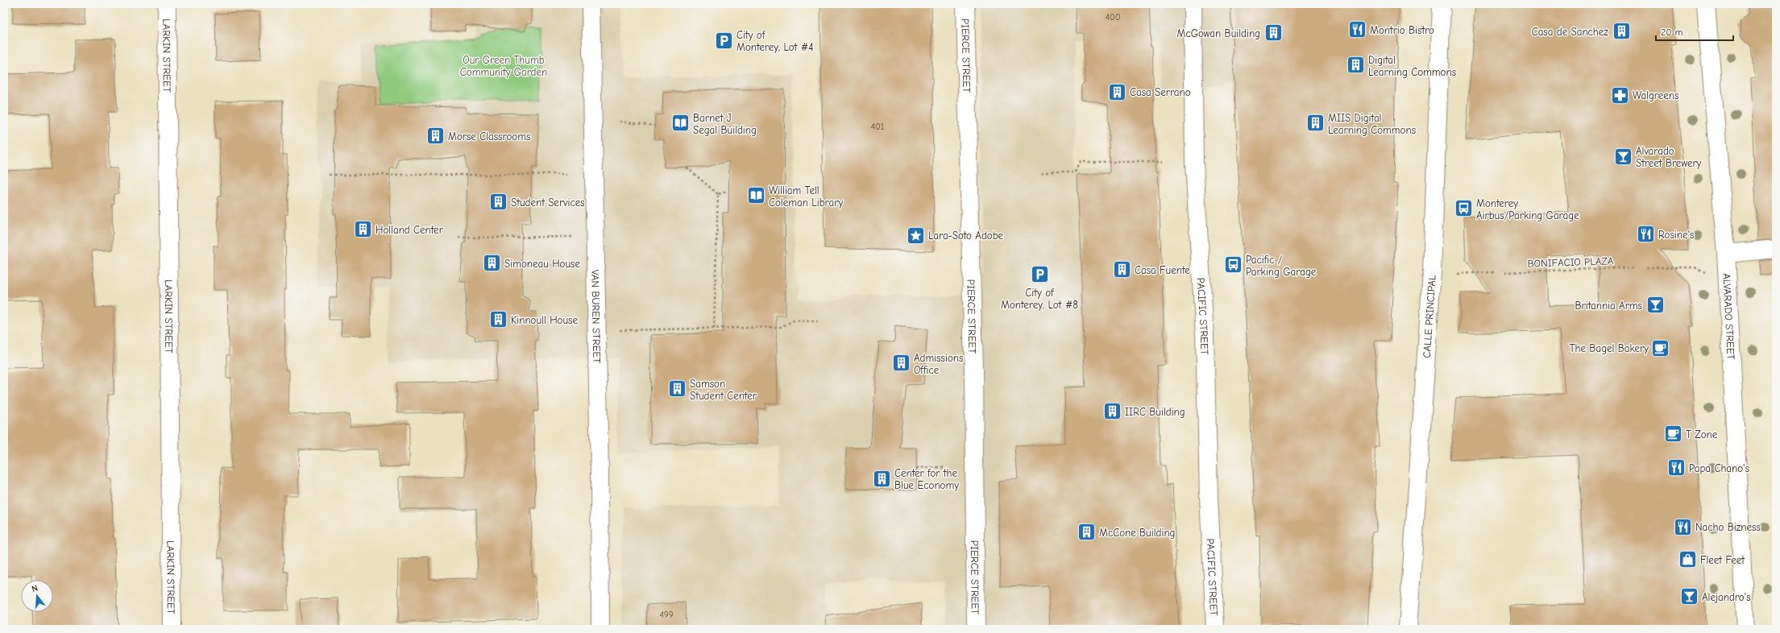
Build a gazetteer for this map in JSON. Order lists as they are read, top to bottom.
{
  "streets": {
    "street": [
      "LARKIN STREET",
      "PIERCE STREET",
      "VAN BUREN STREET",
      "PACIFIC STREET",
      "CALLE PRINCIPAL",
      "ALVARADO STREET"
    ],
    "path": ["BONIFACIO PLAZA"]
  },
  "parks": ["Our Green Thumb Community Garden"],
  "places": {
    "restaurant": [
      "Montrio Bistro",
      "Rosine's",
      "Papa Chano's",
      "Nacho Bizness"
    ],
    "building": [
      "Casa de Sanchez",
      "McGowan Building",
      "Digital Learning Commons",
      "Casa Serrano",
      "MIIS Digital Learning Commons",
      "Morse Classrooms",
      "Student Services",
      "Holland Center",
      "Simoneau House",
      "Casa Fuente",
      "Kinnoull House",
      "Admissions Office",
      "Samson Student Center",
      "IIRC Building",
      "Center for the Blue Economy",
      "McCone Building"
    ],
    "parking": ["City of Monterey, Lot #4", "City of Monterey, Lot #8"],
    "pharmacy": ["Walgreens"],
    "library": ["Barnet J Segal Building", "William Tell Coleman Library"],
    "bar": ["Alvarado Street Brewery", "Britannia Arms", "Alejandro's"],
    "bus stop": ["Monterey Airbus/Parking Garage", "Pacific / Parking Garage"],
    "place": ["Lara-Soto Adobe"],
    "cafe": ["The Bagel Bakery", "T Zone"],
    "shop": ["Fleet Feet"]
  },
  "house_numbers": ["400", "401", "499"],
  "scale_bar": "20 m",
  "north": "top"
}
